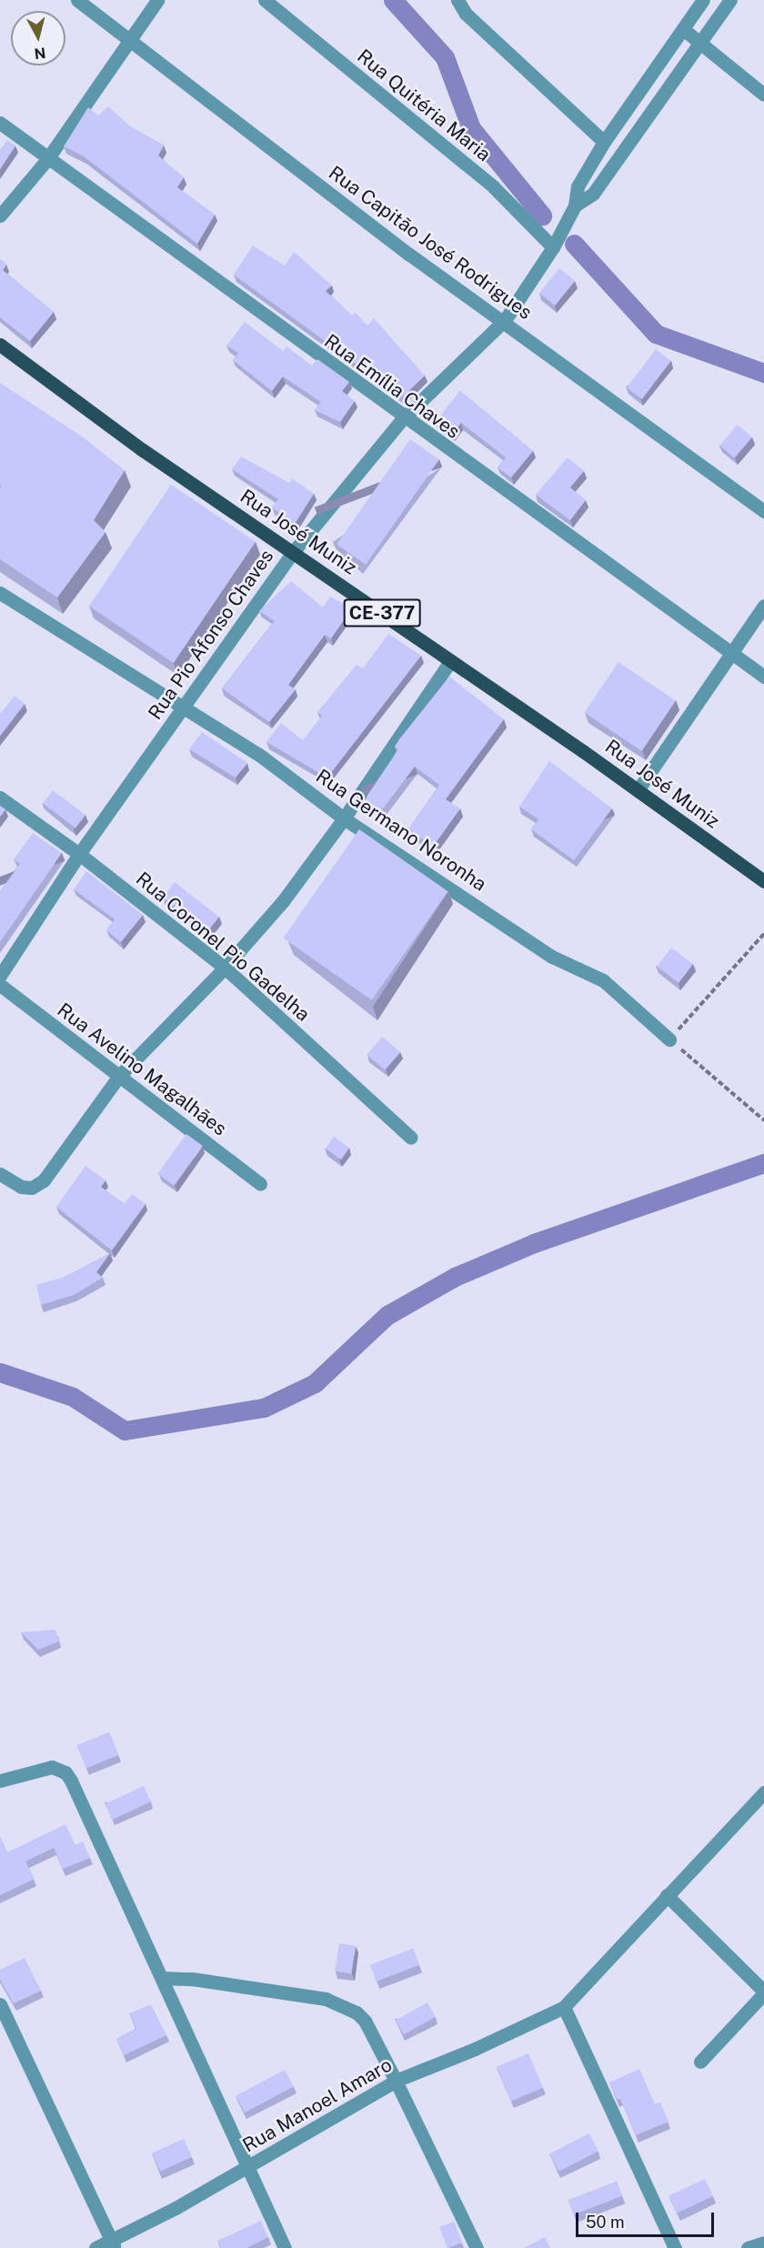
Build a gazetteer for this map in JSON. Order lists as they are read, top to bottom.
{
  "streets": {
    "main road": ["Rua José Muniz", "CE-377"],
    "street": [
      "Rua Quitéria Maria",
      "Rua Capitão José Rodrigues",
      "Rua Emília Chaves",
      "Rua Pio Afonso Chaves",
      "Rua Germano Noronha",
      "Rua Coronel Pio Gadelha",
      "Rua Avelino Magalhães",
      "Rua Manoel Amaro"
    ]
  },
  "crossings": [
    ["Rua Quitéria Maria", "Rua Pio Afonso Chaves"],
    ["Rua Capitão José Rodrigues", "Rua Pio Afonso Chaves"],
    ["Rua Emília Chaves", "Rua Pio Afonso Chaves"],
    ["Rua José Muniz", "Rua Pio Afonso Chaves"],
    ["Rua Pio Afonso Chaves", "Rua Germano Noronha"],
    ["Rua Pio Afonso Chaves", "Rua Coronel Pio Gadelha"]
  ],
  "scale_bar": "50 m",
  "north": "bottom"
}
